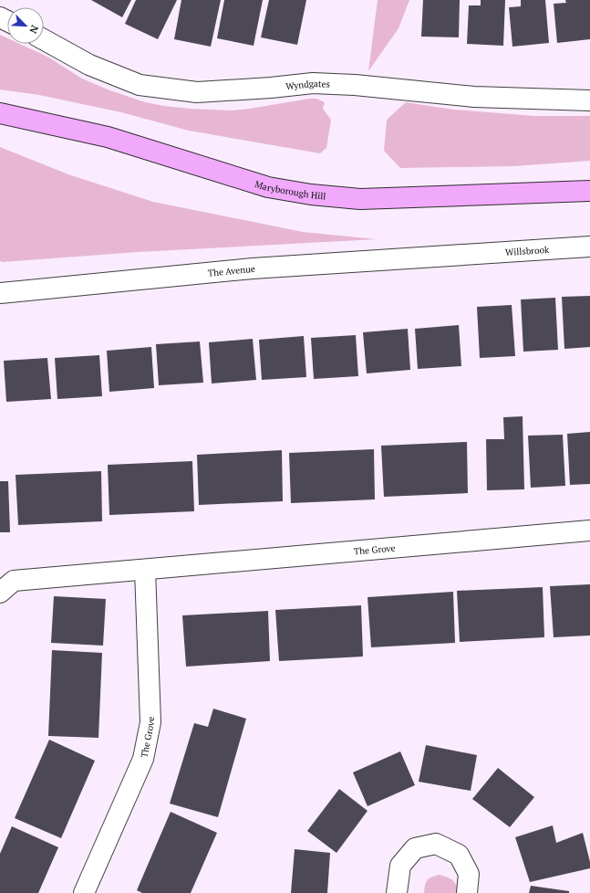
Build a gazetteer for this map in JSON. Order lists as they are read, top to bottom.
{
  "streets": {
    "street": [
      "Wyndgates",
      "Maryborough Hill",
      "Willsbrook",
      "The Avenue",
      "The Grove"
    ]
  },
  "crossings": [
    ["Willsbrook", "The Avenue"]
  ],
  "north": "bottom right"
}
